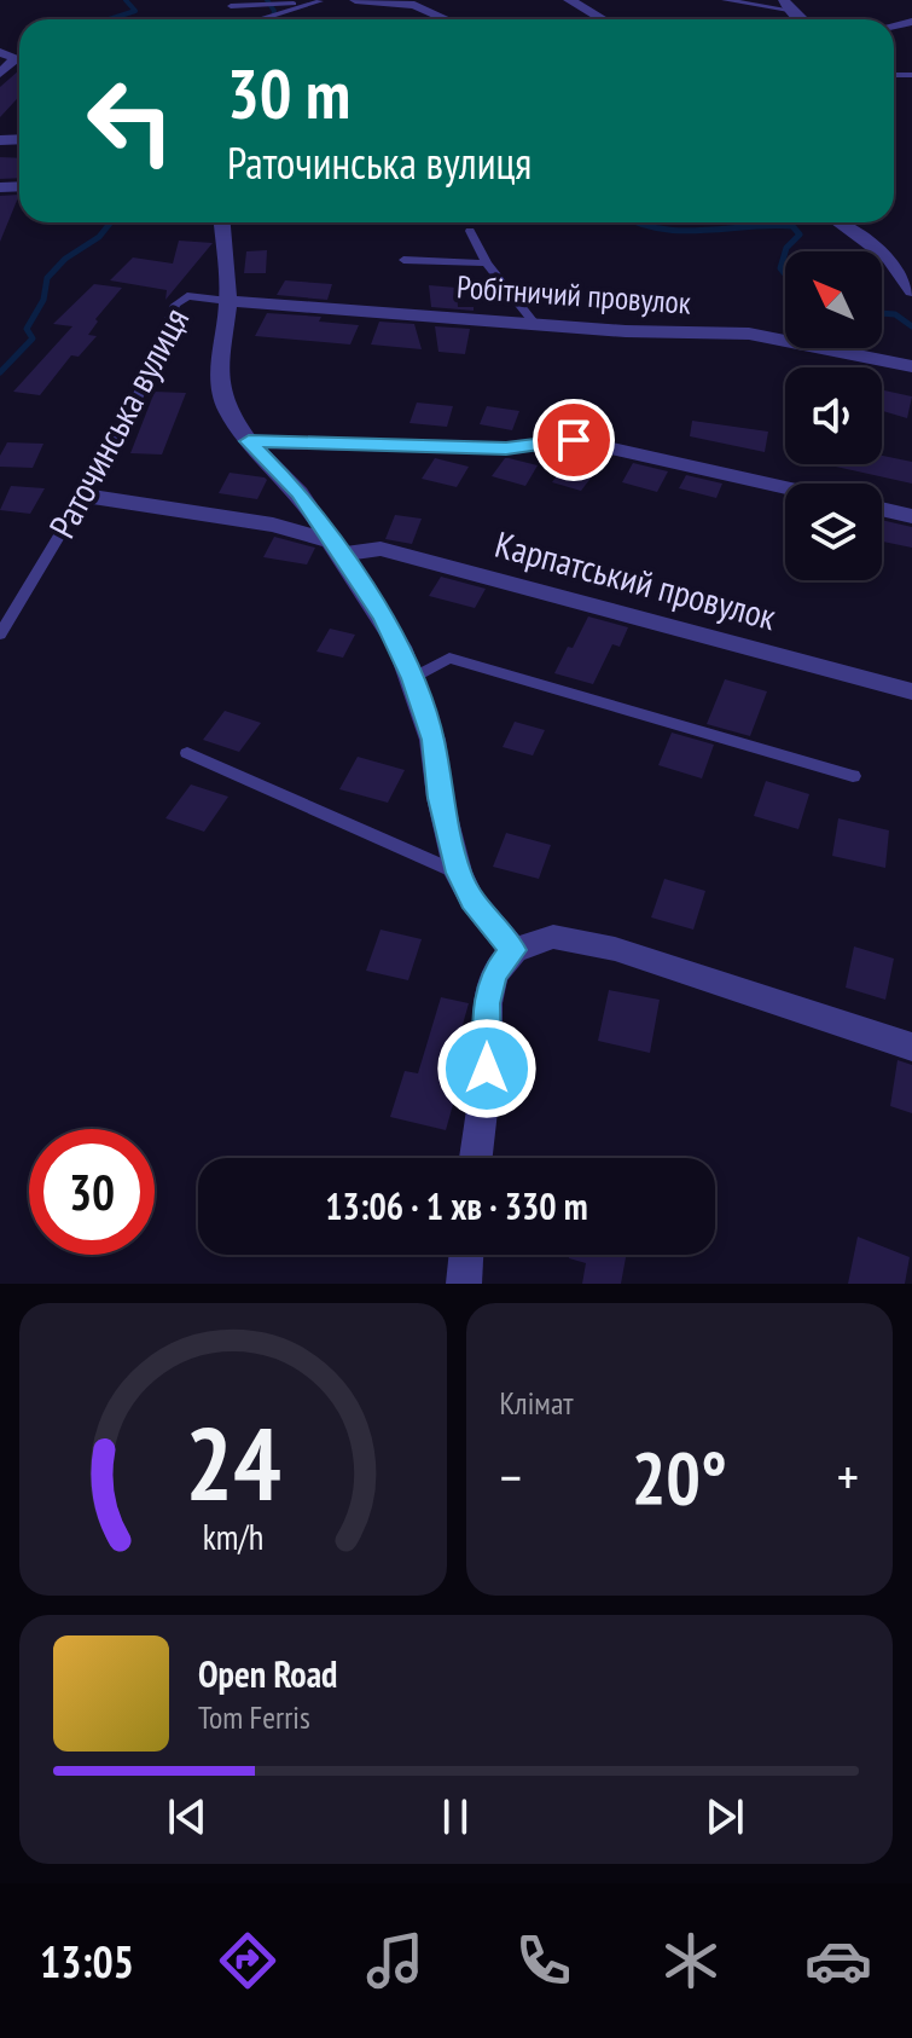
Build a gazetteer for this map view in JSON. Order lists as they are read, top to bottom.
{
  "streets": {
    "street": ["Робітничий провулок", "Раточинська вулиця", "Карпатський провулок"]
  },
  "crossings": [
    ["Робітничий провулок", "Раточинська вулиця"],
    ["Раточинська вулиця", "Карпатський провулок"]
  ],
  "north": "top left",
  "page": {
    "turn": ["30 m", "Раточинська вулиця"],
    "limit": "30",
    "trip": "13:06 · 1 хв · 330 m",
    "tile": "Клімат",
    "heat": ["−", "20°", "+"],
    "song": ["Open Road", "Tom Ferris"],
    "tabs": "13:05",
    "gauge": ["24", "km/h"]
  }
}
